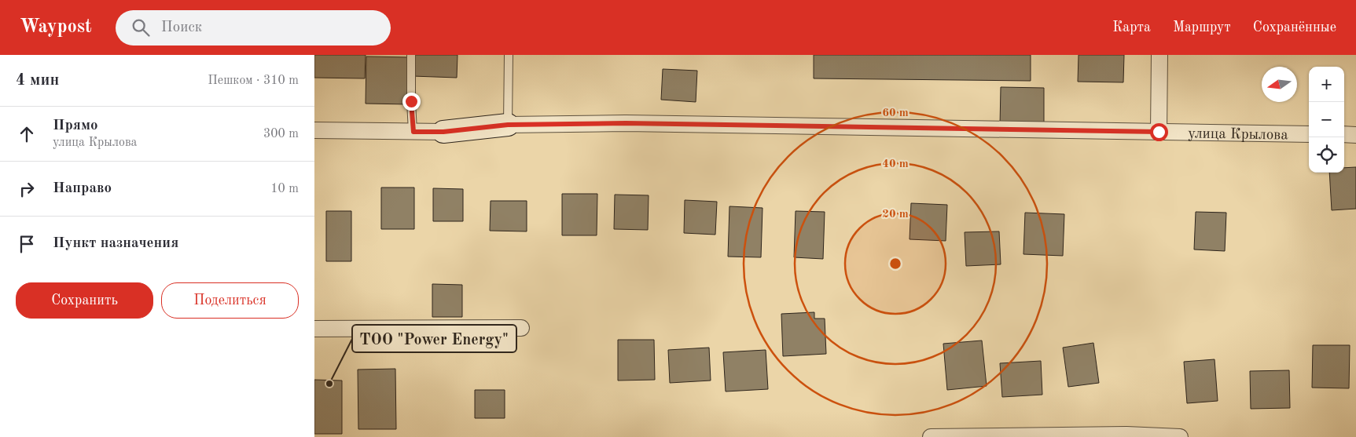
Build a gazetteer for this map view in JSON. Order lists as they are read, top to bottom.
{
  "streets": {
    "street": ["улица Крылова"]
  },
  "places": ["ТОО \"Power Energy\""],
  "north": "left",
  "page": {
    "header": "Waypost",
    "search": "Поиск",
    "nav": ["Карта", "Маршрут", "Сохранённые"],
    "heading": ["4 мин", "Пешком · 310 m"],
    "map_buttons": ["+", "−"],
    "list": [
      ["Прямо", "улица Крылова", "300 m"],
      ["Направо", "10 m"],
      "Пункт назначения"
    ],
    "buttons": ["Сохранить", "Поделиться"]
  },
  "rings": ["60 m", "40 m", "20 m"]
}
